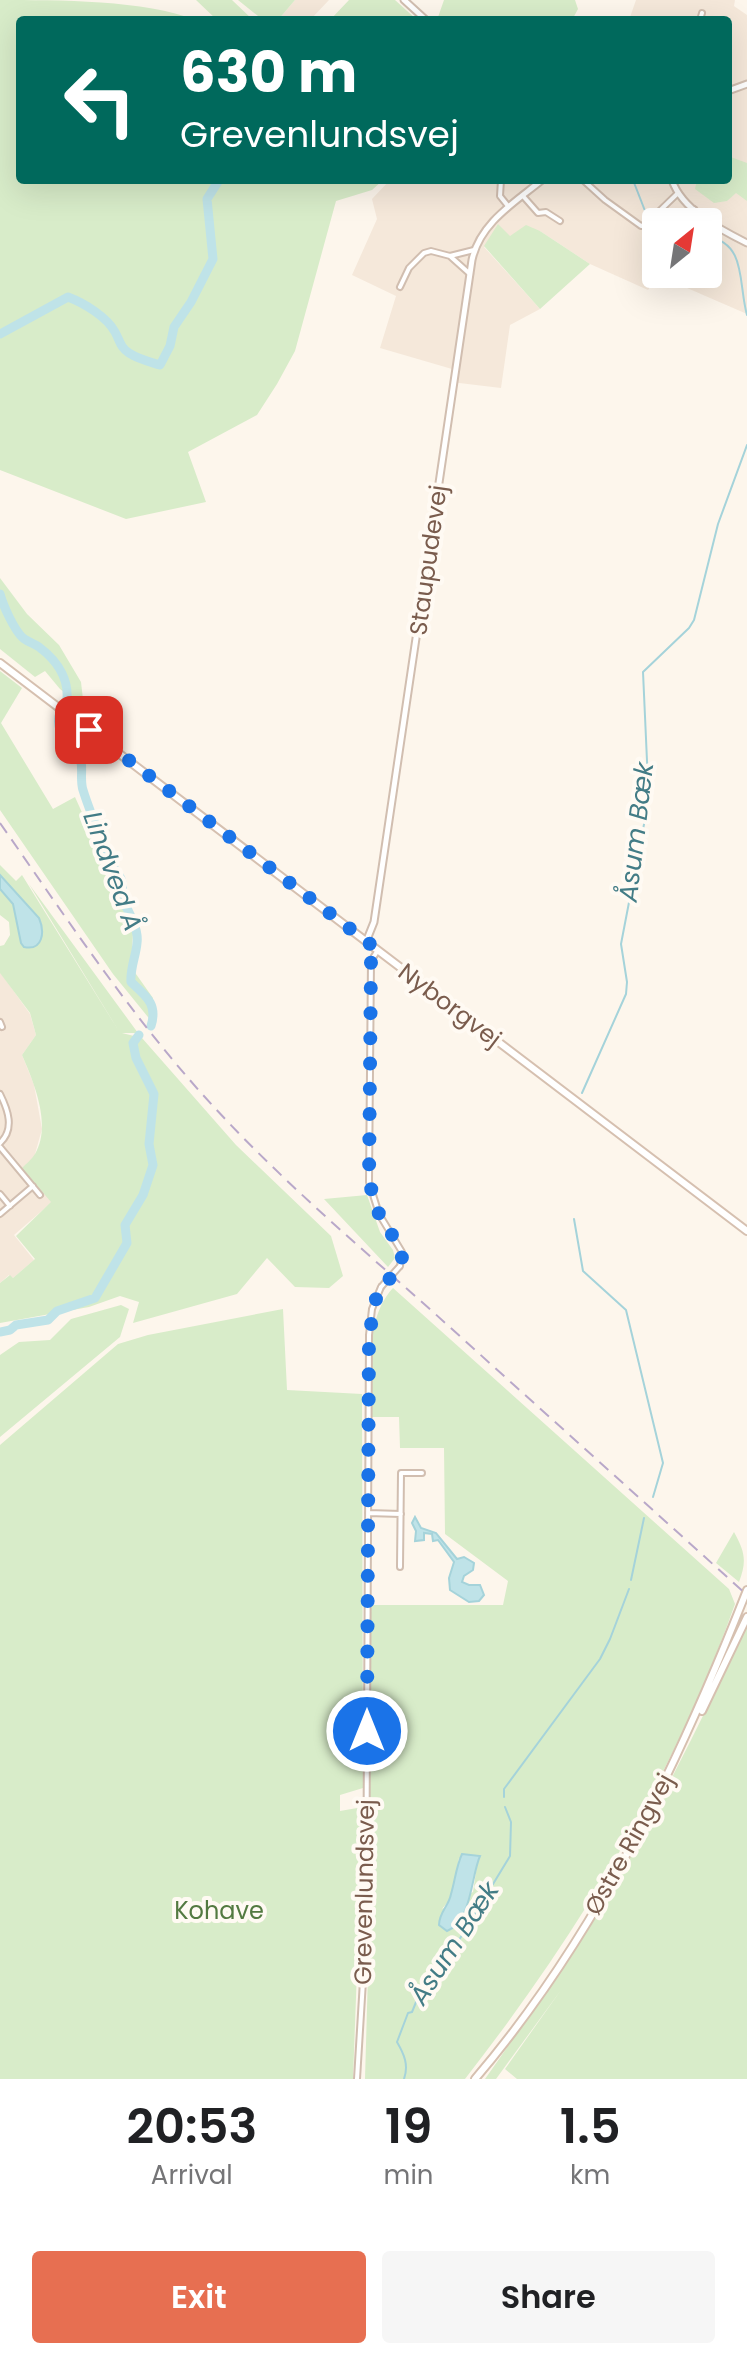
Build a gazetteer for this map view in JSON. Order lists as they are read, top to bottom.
{
  "streets": {
    "main road": ["Nyborgvej", "Østre Ringvej"],
    "street": ["Staupudevej", "Grevenlundsvej"]
  },
  "crossings": [
    ["Staupudevej", "Nyborgvej"],
    ["Nyborgvej", "Grevenlundsvej"]
  ],
  "water": ["Åsum Bæk", "Lindved Å"],
  "parks": ["Kohave"],
  "north": "top right",
  "page": {
    "turn": ["630 m", "Grevenlundsvej"],
    "eta": [
      "20:53",
      "Arrival",
      "19",
      "min",
      "1.5",
      "km"
    ],
    "buttons": ["Exit", "Share"]
  }
}
